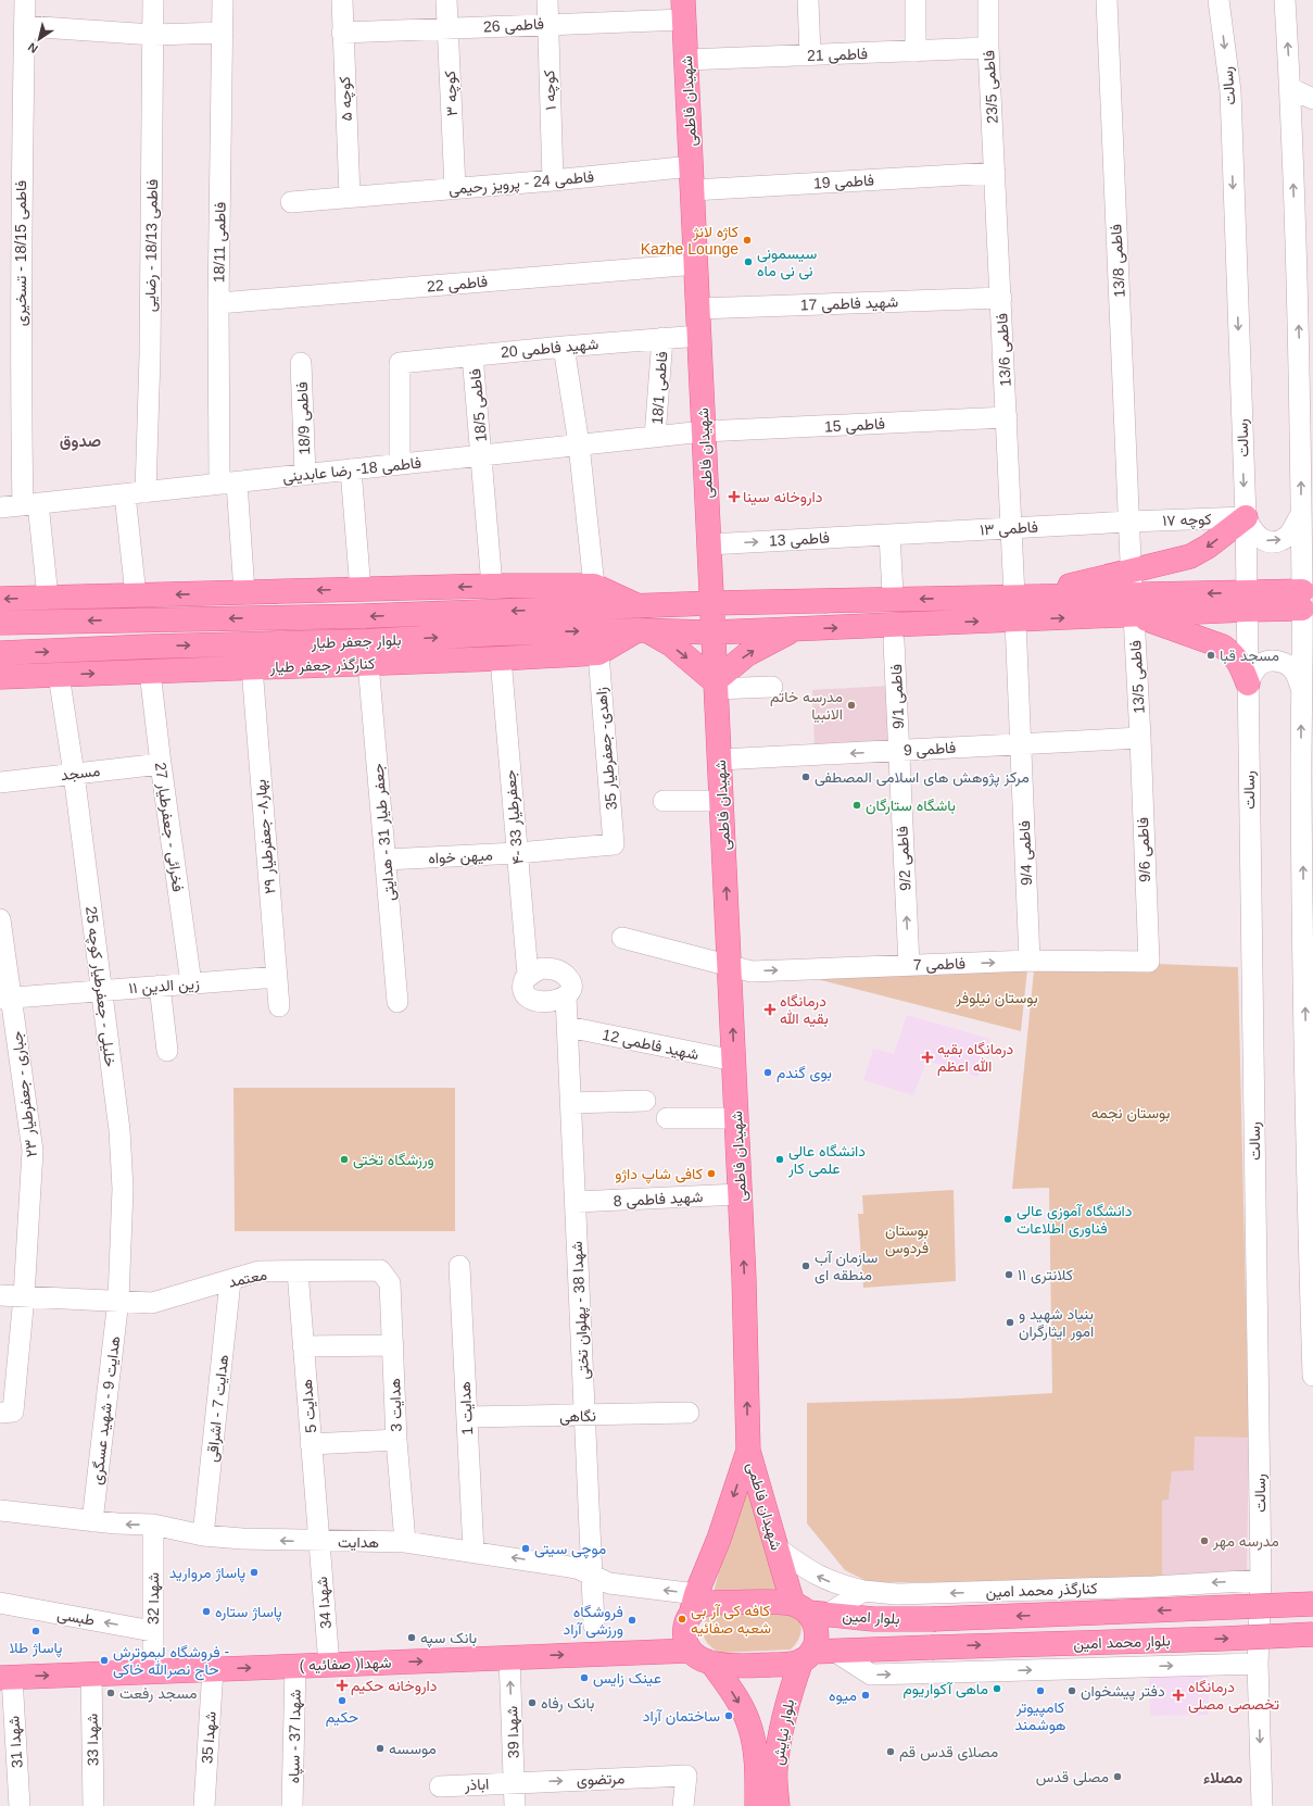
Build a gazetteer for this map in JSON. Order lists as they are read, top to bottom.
{
  "streets": {
    "main road": [
      "شهیدان فاطمی",
      "بلوار جعفر طیار",
      "کنارگذر جعفر طیار",
      "بلوار امین",
      "بلوار محمد امین",
      "شهدا( صفائیه )",
      "بلوار نیایش"
    ],
    "street": [
      "فاطمی 26",
      "فاطمی 21",
      "رسالت",
      "فاطمی 23/5",
      "کوچه ۱",
      "کوچه ۳",
      "کوچه ۵",
      "فاطمی 19",
      "فاطمی 24 - پرویز رحیمی",
      "فاطمی 18/11",
      "فاطمی 18/13 - رضایی",
      "فاطمی 18/15 - تسخیری",
      "فاطمی 13/8",
      "فاطمی 22",
      "شهید فاطمی 17",
      "شهید فاطمی 20",
      "فاطمی 13/6",
      "فاطمی 18/1",
      "فاطمی 18/5",
      "فاطمی 18/9",
      "فاطمی 15",
      "فاطمی 18- رضا عابدینی",
      "کوچه ۱۷",
      "فاطمی ۱۳",
      "فاطمی 13",
      "فاطمی 13/5",
      "فاطمی 9/1",
      "زاهدی- جعفرطیار 35",
      "فاطمی 9",
      "مسجد",
      "۴- جعفرطیار 33",
      "فخرائی - جعفرطیار 27",
      "جعفر طیار 31 - هدایتی",
      "بهار۸- جعفرطیار ۲۹",
      "فاطمی 9/6",
      "فاطمی 9/4",
      "میهن خواه",
      "فاطمی 9/2",
      "فاطمی 7",
      "زین الدین ۱۱",
      "خلیلی - جعفرطیار کوچه 25",
      "شهید فاطمی 12",
      "جباری - جعفرطیار ۲۳",
      "شهید فاطمی 8",
      "معتمد",
      "شهدا 38 - پهلوان تختی",
      "هدایت 3",
      "هدایت 5",
      "هدایت 7 - اشراقی",
      "هدایت 1",
      "هدایت 9 - شهید عسگری",
      "نگاهی",
      "هدایت",
      "کنارگذر محمد امین",
      "شهدا 32",
      "شهدا 34",
      "طبسی",
      "شهدا 39",
      "شهدا 37 - سپاه",
      "شهدا 35",
      "شهدا 33",
      "شهدا 31",
      "مرتضوی",
      "اباذر"
    ]
  },
  "crossings": [
    ["فاطمی 26", "کوچه ۱"],
    ["فاطمی 26", "کوچه ۳"],
    ["فاطمی 26", "کوچه ۵"],
    ["فاطمی 26", "شهیدان فاطمی"],
    ["فاطمی 21", "فاطمی 23/5"],
    ["فاطمی 21", "شهیدان فاطمی"],
    ["رسالت", "کوچه ۱۷"],
    ["رسالت", "کنارگذر محمد امین"],
    ["فاطمی 23/5", "فاطمی 19"],
    ["فاطمی 23/5", "فاطمی 13/6"],
    ["کوچه ۱", "فاطمی 24 - پرویز رحیمی"],
    ["کوچه ۳", "فاطمی 24 - پرویز رحیمی"],
    ["کوچه ۵", "فاطمی 24 - پرویز رحیمی"],
    ["شهیدان فاطمی", "فاطمی 19"],
    ["شهیدان فاطمی", "فاطمی 24 - پرویز رحیمی"],
    ["شهیدان فاطمی", "فاطمی 22"],
    ["شهیدان فاطمی", "شهید فاطمی 17"],
    ["شهیدان فاطمی", "شهید فاطمی 20"],
    ["شهیدان فاطمی", "فاطمی 15"],
    ["شهیدان فاطمی", "فاطمی 18- رضا عابدینی"],
    ["شهیدان فاطمی", "فاطمی 13"],
    ["شهیدان فاطمی", "بلوار جعفر طیار"],
    ["شهیدان فاطمی", "فاطمی 9"],
    ["شهیدان فاطمی", "فاطمی 7"],
    ["شهیدان فاطمی", "شهید فاطمی 12"],
    ["شهیدان فاطمی", "شهید فاطمی 8"],
    ["شهیدان فاطمی", "کنارگذر محمد امین"],
    ["شهیدان فاطمی", "بلوار امین"],
    ["شهیدان فاطمی", "بلوار نیایش"],
    ["فاطمی 19", "فاطمی 13/6"],
    ["فاطمی 18/11", "فاطمی 22"],
    ["فاطمی 18/11", "فاطمی 18- رضا عابدینی"],
    ["فاطمی 18/13 - رضایی", "فاطمی 18- رضا عابدینی"],
    ["فاطمی 18/15 - تسخیری", "فاطمی 18- رضا عابدینی"],
    ["فاطمی 13/8", "کوچه ۱۷"],
    ["فاطمی 13/8", "فاطمی ۱۳"],
    ["فاطمی 13/8", "فاطمی 13/5"],
    ["شهید فاطمی 17", "فاطمی 13/6"],
    ["شهید فاطمی 20", "فاطمی 18/1"],
    ["شهید فاطمی 20", "فاطمی 18/5"],
    ["شهید فاطمی 20", "فاطمی 18- رضا عابدینی"],
    ["فاطمی 13/6", "فاطمی 15"],
    ["فاطمی 13/6", "فاطمی ۱۳"],
    ["فاطمی 13/6", "بلوار جعفر طیار"],
    ["فاطمی 18/1", "فاطمی 18- رضا عابدینی"],
    ["فاطمی 18/5", "فاطمی 18- رضا عابدینی"],
    ["فاطمی 18/9", "فاطمی 18- رضا عابدینی"],
    ["فاطمی 15", "فاطمی 18- رضا عابدینی"],
    ["کوچه ۱۷", "فاطمی ۱۳"],
    ["کوچه ۱۷", "فاطمی 13/5"],
    ["فاطمی ۱۳", "فاطمی 13"],
    ["فاطمی ۱۳", "فاطمی 13/5"],
    ["بلوار جعفر طیار", "کنارگذر جعفر طیار"],
    ["بلوار جعفر طیار", "فاطمی 13/5"],
    ["بلوار جعفر طیار", "فاطمی 9/4"],
    ["کنارگذر جعفر طیار", "زاهدی- جعفرطیار 35"],
    ["کنارگذر جعفر طیار", "۴- جعفرطیار 33"],
    ["کنارگذر جعفر طیار", "فخرائی - جعفرطیار 27"],
    ["کنارگذر جعفر طیار", "جعفر طیار 31 - هدایتی"],
    ["کنارگذر جعفر طیار", "بهار۸- جعفرطیار ۲۹"],
    ["کنارگذر جعفر طیار", "خلیلی - جعفرطیار کوچه 25"],
    ["فاطمی 13/5", "فاطمی 9"],
    ["فاطمی 13/5", "فاطمی 9/6"],
    ["فاطمی 9/1", "فاطمی 9"],
    ["فاطمی 9/1", "فاطمی 9/2"],
    ["زاهدی- جعفرطیار 35", "میهن خواه"],
    ["فاطمی 9", "فاطمی 9/6"],
    ["فاطمی 9", "فاطمی 9/4"],
    ["فاطمی 9", "فاطمی 9/2"],
    ["مسجد", "فخرائی - جعفرطیار 27"],
    ["مسجد", "خلیلی - جعفرطیار کوچه 25"],
    ["۴- جعفرطیار 33", "میهن خواه"],
    ["۴- جعفرطیار 33", "شهدا 38 - پهلوان تختی"],
    ["فخرائی - جعفرطیار 27", "زین الدین ۱۱"],
    ["جعفر طیار 31 - هدایتی", "میهن خواه"],
    ["بهار۸- جعفرطیار ۲۹", "زین الدین ۱۱"],
    ["فاطمی 9/6", "فاطمی 7"],
    ["فاطمی 9/4", "فاطمی 7"],
    ["فاطمی 9/2", "فاطمی 7"],
    ["زین الدین ۱۱", "خلیلی - جعفرطیار کوچه 25"],
    ["زین الدین ۱۱", "جباری - جعفرطیار ۲۳"],
    ["خلیلی - جعفرطیار کوچه 25", "معتمد"],
    ["خلیلی - جعفرطیار کوچه 25", "هدایت 9 - شهید عسگری"],
    ["شهید فاطمی 12", "شهدا 38 - پهلوان تختی"],
    ["جباری - جعفرطیار ۲۳", "معتمد"],
    ["شهید فاطمی 8", "شهدا 38 - پهلوان تختی"],
    ["معتمد", "هدایت 3"],
    ["معتمد", "هدایت 5"],
    ["معتمد", "هدایت 7 - اشراقی"],
    ["معتمد", "هدایت 9 - شهید عسگری"],
    ["شهدا 38 - پهلوان تختی", "نگاهی"],
    ["شهدا 38 - پهلوان تختی", "هدایت"],
    ["هدایت 3", "هدایت"],
    ["هدایت 5", "هدایت"],
    ["هدایت 5", "شهدا 34"],
    ["هدایت 7 - اشراقی", "هدایت"],
    ["هدایت 1", "نگاهی"],
    ["هدایت 1", "هدایت"],
    ["هدایت 9 - شهید عسگری", "هدایت"],
    ["هدایت", "شهدا 32"],
    ["هدایت", "شهدا 34"],
    ["هدایت", "بلوار امین"],
    ["شهدا 32", "طبسی"],
    ["شهدا 32", "شهدا( صفائیه )"],
    ["شهدا 34", "شهدا( صفائیه )"],
    ["بلوار امین", "بلوار محمد امین"],
    ["بلوار امین", "بلوار نیایش"],
    ["شهدا( صفائیه )", "شهدا 39"],
    ["شهدا( صفائیه )", "شهدا 37 - سپاه"],
    ["شهدا( صفائیه )", "شهدا 35"],
    ["شهدا( صفائیه )", "شهدا 33"],
    ["شهدا( صفائیه )", "شهدا 31"],
    ["شهدا 39", "مرتضوی"],
    ["شهدا 39", "اباذر"],
    ["مرتضوی", "اباذر"]
  ],
  "one_way": [
    "فاطمی 9/2",
    "فاطمی 7",
    "هدایت",
    "طبسی",
    "شهدا( صفائیه )",
    "شهدا 39",
    "بلوار نیایش",
    "مرتضوی"
  ],
  "districts": ["صدوق", "مصلاء"],
  "parks": ["بوستان نیلوفر", "بوستان نجمه", "بوستان فردوس"],
  "places": {
    "other": [
      "کاژه لانژ Kazhe Lounge",
      "سیسمونی نی نی ماه",
      "مسجد قبا",
      "مدرسه خاتم الانبیا",
      "مرکز پژوهش های اسلامی المصطفی",
      "باشگاه ستارگان",
      "بوی گندم",
      "ورزشگاه تختی",
      "دانشگاه عالی علمی کار",
      "کافی شاپ داژو",
      "دانشگاه آموزی عالی فناوری اطلاعات",
      "سازمان آب منطقه ای",
      "کلانتری ۱۱",
      "بنیاد شهید و امور ایثارگران",
      "مدرسه مهر",
      "موچی سیتی",
      "پاساژ مروارید",
      "پاساژ ستاره",
      "کافه کی آر بی شعبه صفائیه",
      "فروشگاه ورزشی آراد",
      "پاساژ طلا",
      "بانک سپه",
      "فروشگاه لیموترش - حاج نصرالله خاکی",
      "عینک زایس",
      "ماهی آکواریوم",
      "کامپیوتر هوشمند",
      "دفتر پیشخوان",
      "مسجد رفعت",
      "میوه",
      "حکیم",
      "بانک رفاه",
      "ساختمان آراد",
      "موسسه",
      "مصلای قدس قم",
      "مصلی قدس"
    ],
    "health": [
      "داروخانه سینا",
      "درمانگاه بقیه الله",
      "درمانگاه بقیه الله اعظم",
      "داروخانه حکیم",
      "درمانگاه تخصصی مصلی"
    ]
  },
  "north": "bottom left"
}
